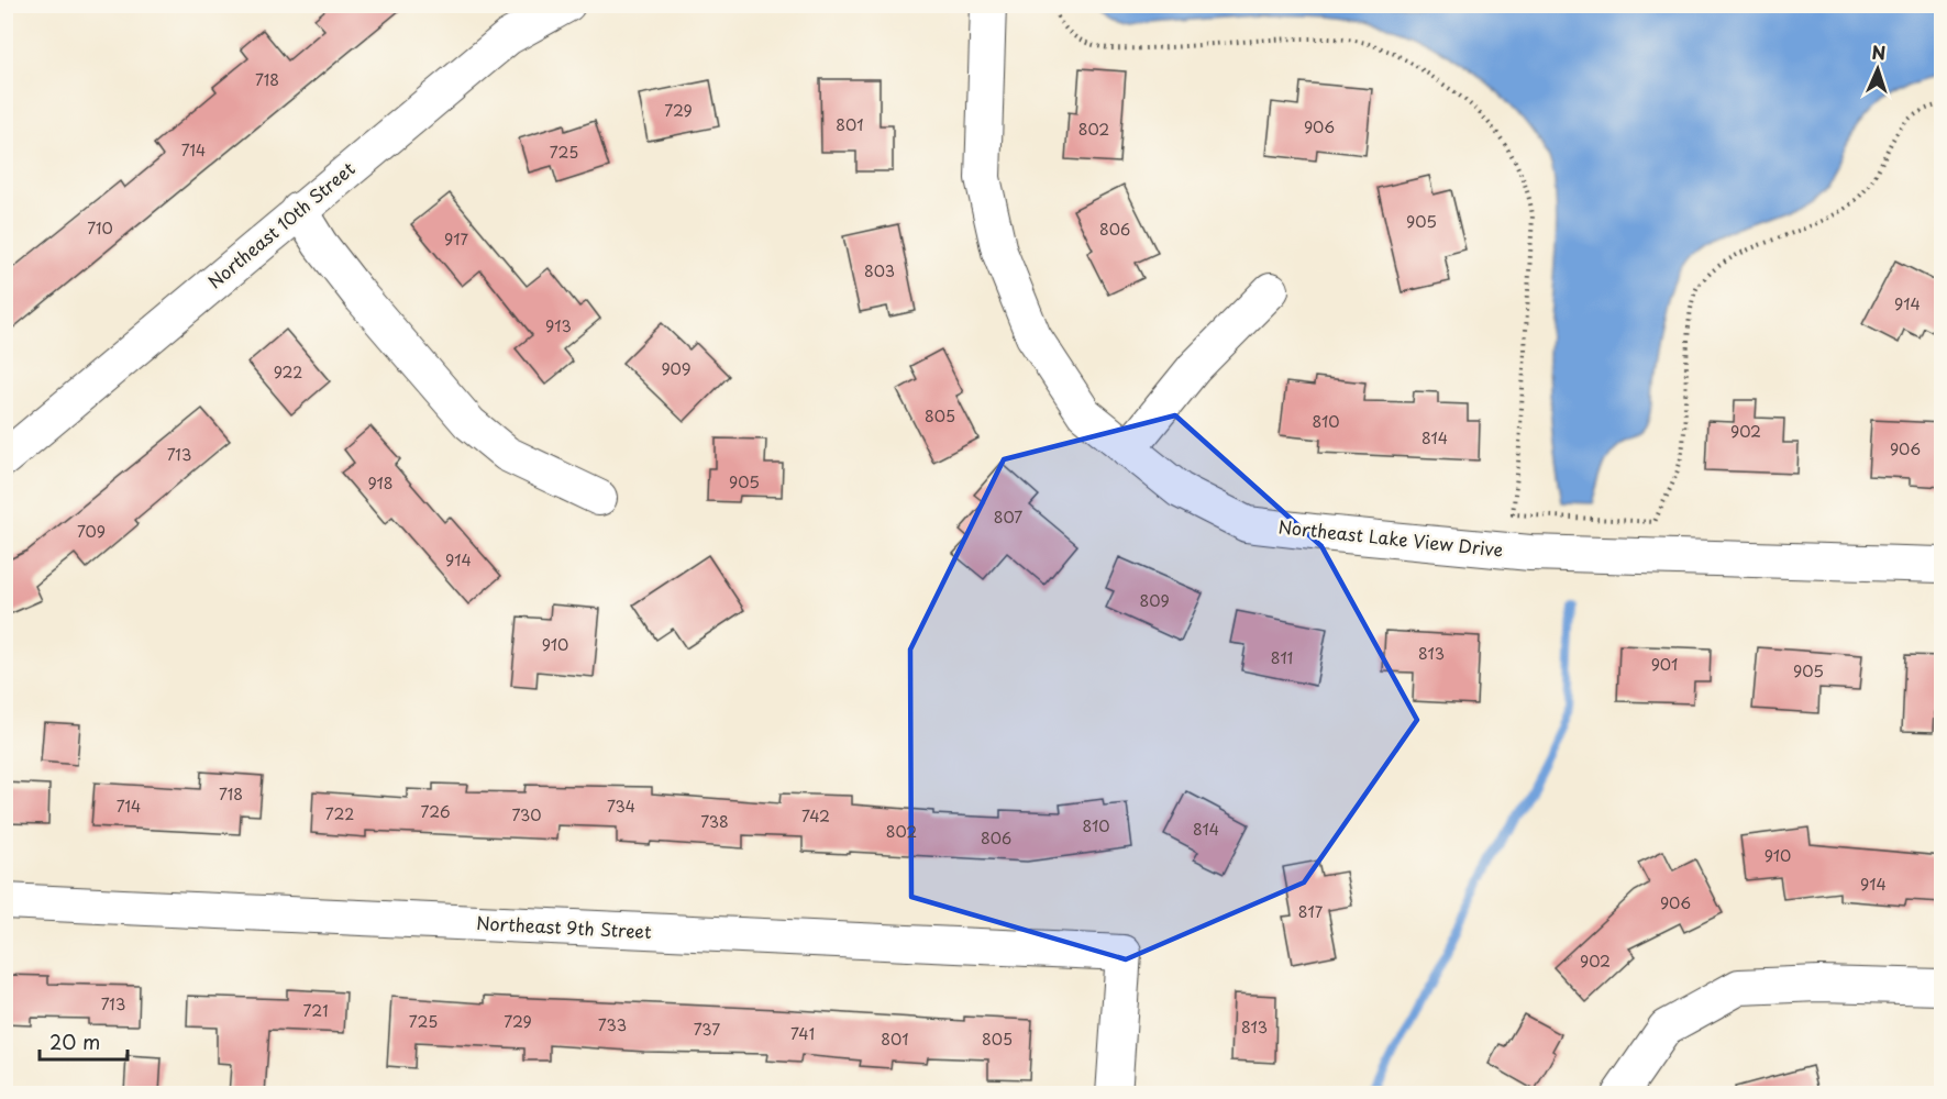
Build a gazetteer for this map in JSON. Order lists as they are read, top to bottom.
{
  "streets": {
    "street": ["Northeast 10th Street", "Northeast Lake View Drive", "Northeast 9th Street"]
  },
  "house_numbers": [
    "718",
    "729",
    "801",
    "906",
    "802",
    "714",
    "725",
    "905",
    "710",
    "806",
    "917",
    "803",
    "914",
    "913",
    "909",
    "922",
    "805",
    "810",
    "902",
    "814",
    "906",
    "713",
    "905",
    "918",
    "807",
    "709",
    "914",
    "809",
    "910",
    "813",
    "811",
    "901",
    "905",
    "718",
    "714",
    "734",
    "726",
    "722",
    "730",
    "742",
    "738",
    "810",
    "814",
    "802",
    "806",
    "910",
    "914",
    "906",
    "817",
    "902",
    "713",
    "721",
    "725",
    "729",
    "733",
    "813",
    "737",
    "741",
    "801",
    "805"
  ],
  "scale_bar": "20 m",
  "north": "top"
}
